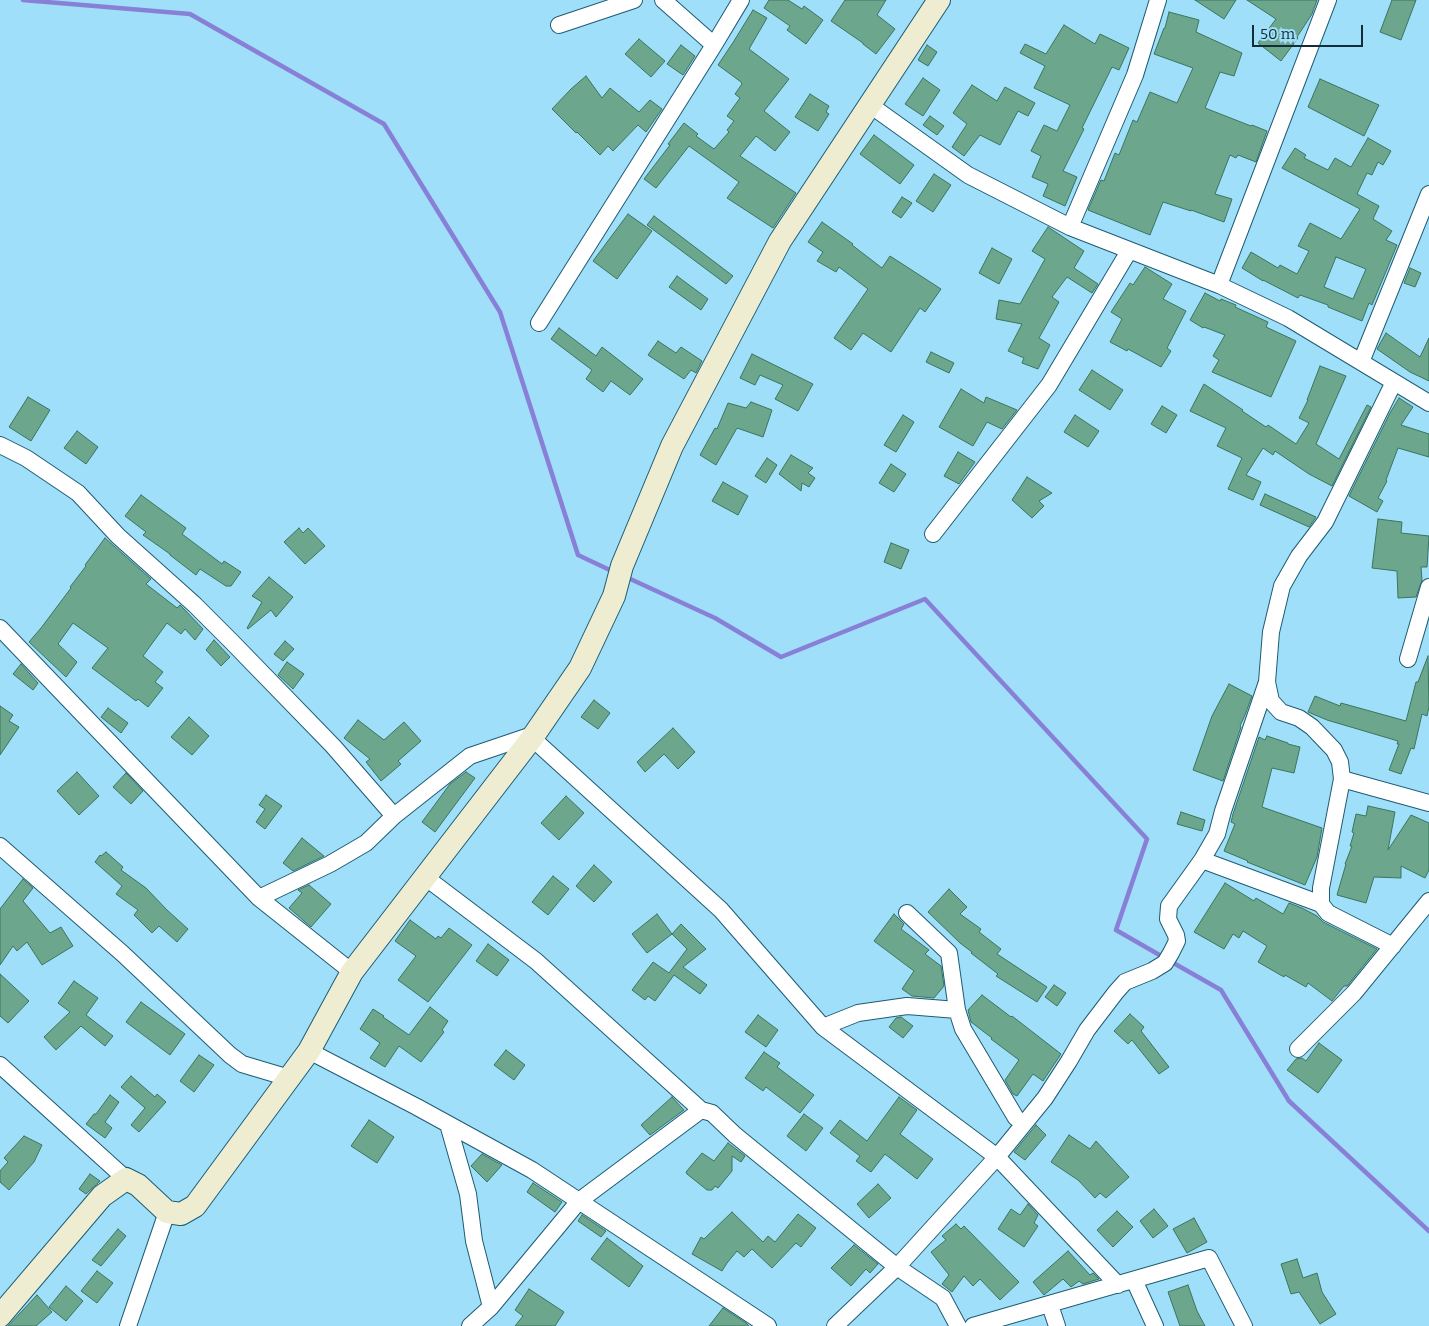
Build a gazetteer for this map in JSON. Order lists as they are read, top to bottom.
{
  "scale_bar": "50 m"
}
